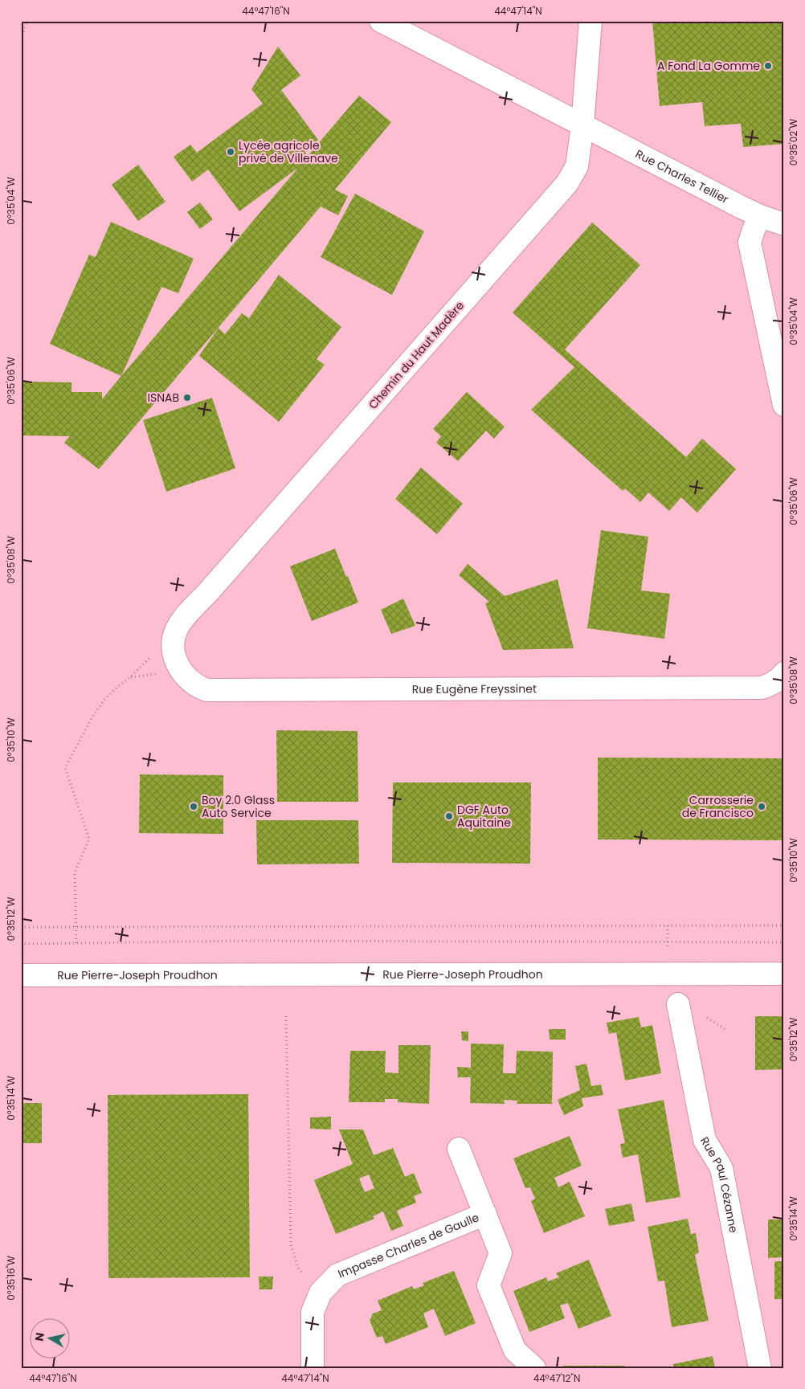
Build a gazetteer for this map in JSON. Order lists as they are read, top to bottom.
{
  "streets": {
    "street": [
      "Rue Charles Tellier",
      "Chemin du Haut Madère",
      "Rue Eugène Freyssinet",
      "Rue Pierre-Joseph Proudhon",
      "Rue Paul Cézanne",
      "Impasse Charles de Gaulle"
    ]
  },
  "crossings": [
    ["Rue Charles Tellier", "Chemin du Haut Madère"],
    ["Chemin du Haut Madère", "Rue Eugène Freyssinet"]
  ],
  "places": [
    "A Fond La Gomme",
    "Lycée agricole privé de Villenave",
    "ISNAB",
    "Boy 2.0 Glass Auto Service",
    "Carrosserie de Francisco",
    "DGF Auto Aquitaine"
  ],
  "north": "left",
  "coordinates": [
    "44°47'16\"N",
    "44°47'14\"N",
    "0°35'02\"W",
    "0°35'04\"W",
    "0°35'06\"W",
    "0°35'08\"W",
    "0°35'10\"W",
    "0°35'12\"W",
    "0°35'14\"W",
    "0°35'16\"W",
    "44°47'12\"N"
  ]
}
